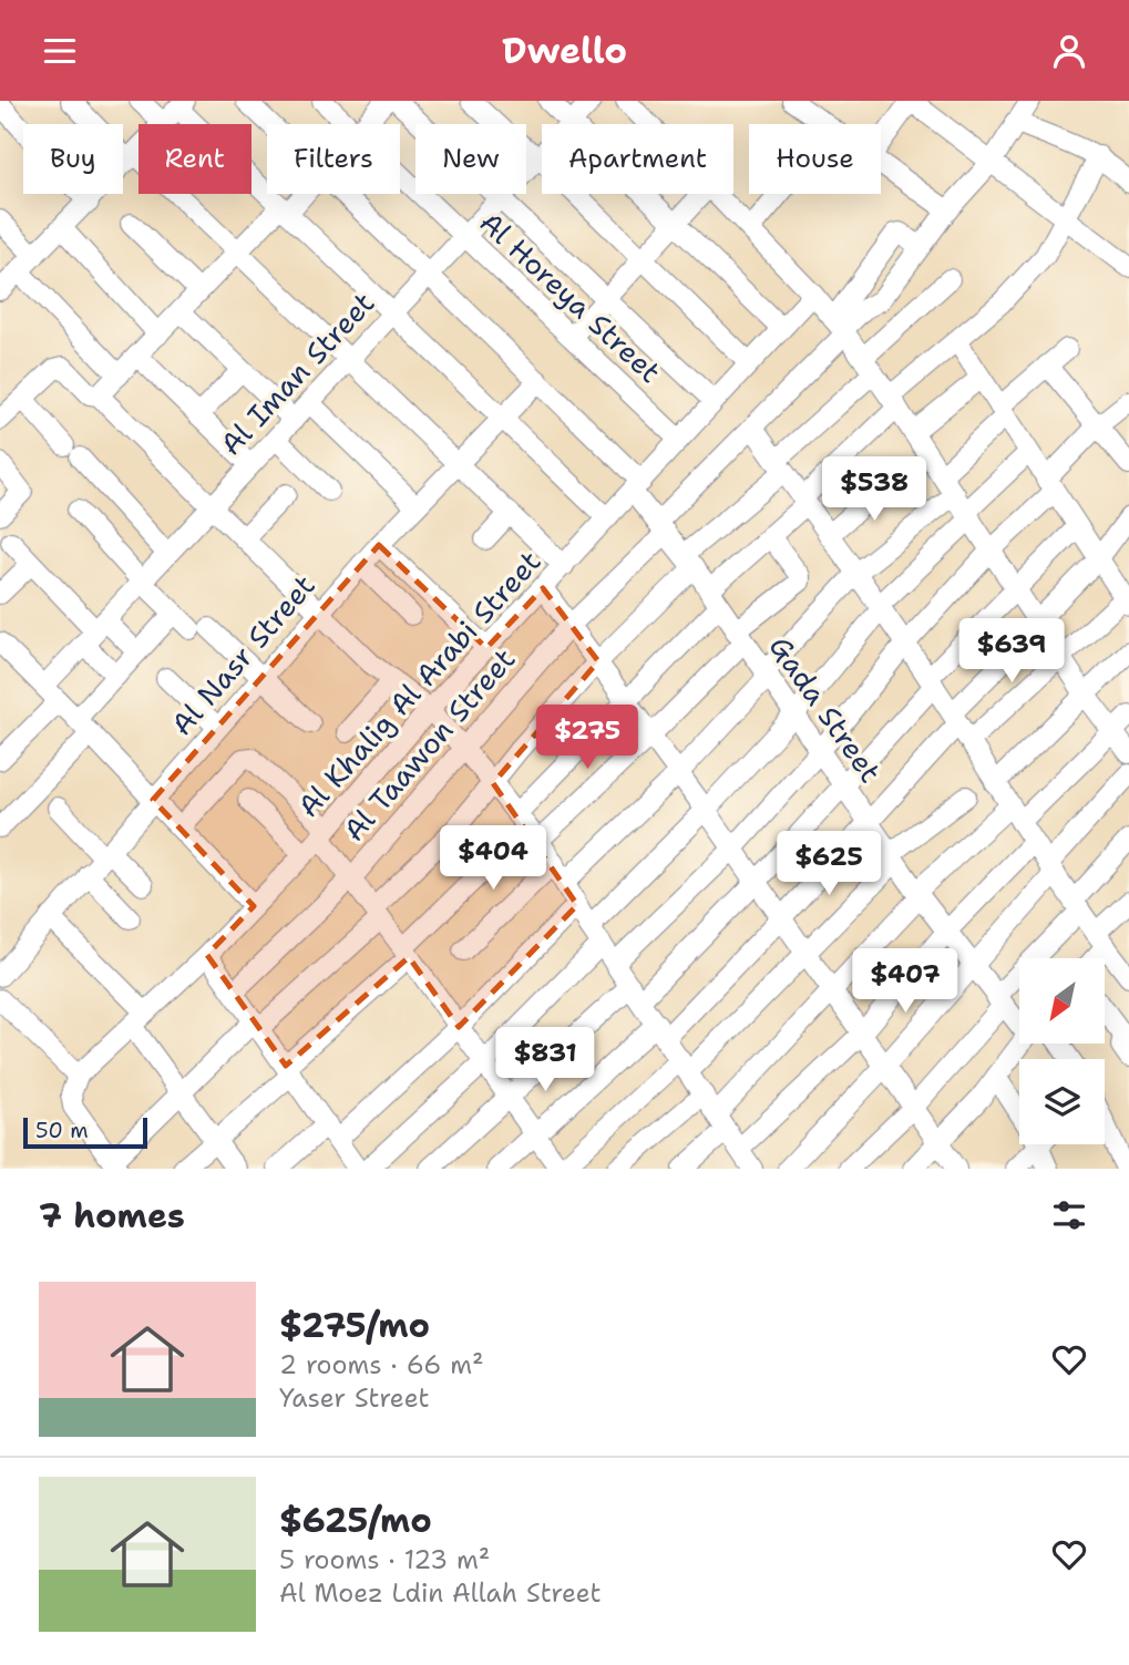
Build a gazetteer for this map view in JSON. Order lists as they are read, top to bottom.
{
  "streets": {
    "street": [
      "Al Horeya Street",
      "Al Iman Street",
      "Al Nasr Street",
      "Al Khalig Al Arabi Street",
      "Gada Street",
      "Al Taawon Street"
    ]
  },
  "crossings": [
    ["Al Horeya Street", "Al Iman Street"],
    ["Al Horeya Street", "Al Khalig Al Arabi Street"],
    ["Al Iman Street", "Gada Street"],
    ["Al Nasr Street", "Gada Street"],
    ["Al Khalig Al Arabi Street", "Gada Street"],
    ["Gada Street", "Al Taawon Street"]
  ],
  "scale_bar": "50 m",
  "north": "bottom left",
  "page": {
    "header": "Dwello",
    "chip": [
      "Buy",
      "Rent",
      "Filters",
      "New",
      "Apartment",
      "House"
    ],
    "price": [
      "$538",
      "$639",
      "$275",
      "$404",
      "$625",
      "$407",
      "$831"
    ],
    "scale": "50 m",
    "heading": "7 homes",
    "list": [
      {
        "name": "$275/mo",
        "note": "2 rooms · 66 m² · Yaser Street"
      },
      {
        "name": "$625/mo",
        "note": "5 rooms · 123 m² · Al Moez Ldin Allah Street"
      }
    ]
  }
}
